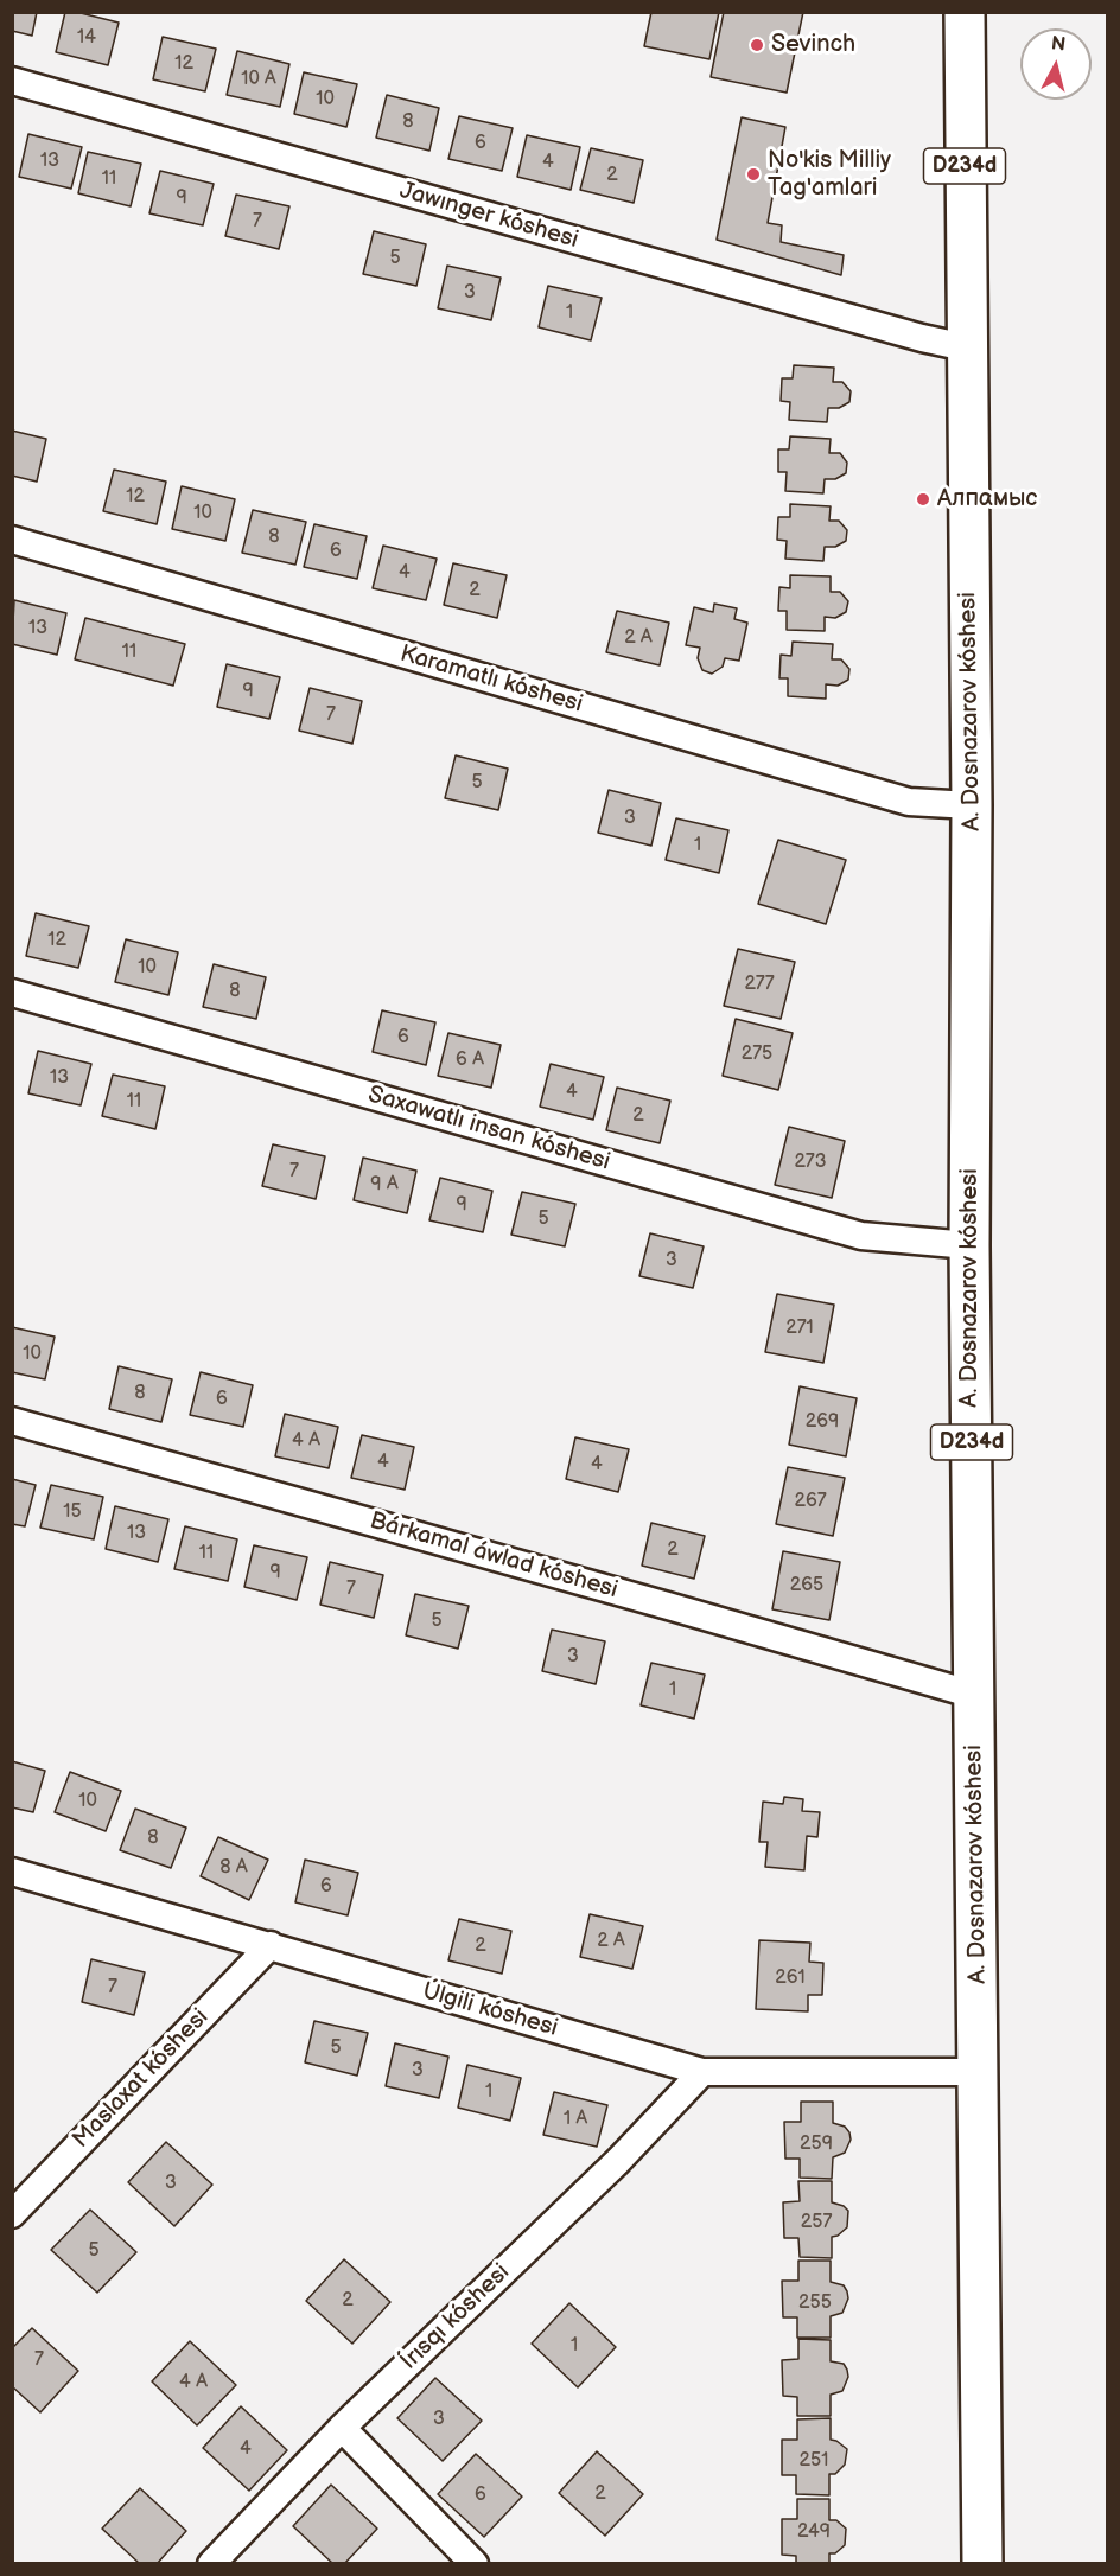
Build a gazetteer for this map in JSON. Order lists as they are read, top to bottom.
{
  "streets": {
    "main road": ["D234d", "A. Dosnazarov kóshesi"],
    "street": [
      "Jawınger kóshesi",
      "Karamatlı kóshesi",
      "Saxawatlı insan kóshesi",
      "Bárkamal áwlad kóshesi",
      "Úlgili kóshesi",
      "Maslaxat kóshesi",
      "Írısqı kóshesi"
    ]
  },
  "crossings": [
    ["Jawınger kóshesi", "A. Dosnazarov kóshesi"],
    ["Karamatlı kóshesi", "A. Dosnazarov kóshesi"],
    ["A. Dosnazarov kóshesi", "Saxawatlı insan kóshesi"],
    ["A. Dosnazarov kóshesi", "Bárkamal áwlad kóshesi"],
    ["A. Dosnazarov kóshesi", "Úlgili kóshesi"],
    ["Úlgili kóshesi", "Maslaxat kóshesi"],
    ["Úlgili kóshesi", "Írısqı kóshesi"]
  ],
  "places": ["Sevinch", "No'kis Milliy Tag'amlari", "Алпамыс"],
  "house_numbers": [
    "14",
    "12",
    "10 А",
    "10",
    "8",
    "6",
    "13",
    "4",
    "2",
    "11",
    "9",
    "7",
    "5",
    "3",
    "1",
    "12",
    "10",
    "8",
    "6",
    "4",
    "2",
    "13",
    "2 А",
    "11",
    "9",
    "7",
    "5",
    "3",
    "1",
    "12",
    "10",
    "277",
    "8",
    "6",
    "275",
    "6 А",
    "13",
    "4",
    "11",
    "2",
    "273",
    "7",
    "9 А",
    "9",
    "5",
    "3",
    "271",
    "10",
    "8",
    "6",
    "269",
    "4 А",
    "4",
    "4",
    "267",
    "15",
    "13",
    "2",
    "11",
    "9",
    "265",
    "7",
    "5",
    "3",
    "1",
    "10",
    "8",
    "8 А",
    "6",
    "2 А",
    "2",
    "261",
    "7",
    "5",
    "3",
    "1",
    "1 А",
    "259",
    "3",
    "257",
    "5",
    "2",
    "255",
    "1",
    "7",
    "4 А",
    "3",
    "4",
    "251",
    "2",
    "6",
    "249"
  ],
  "north": "top"
}
